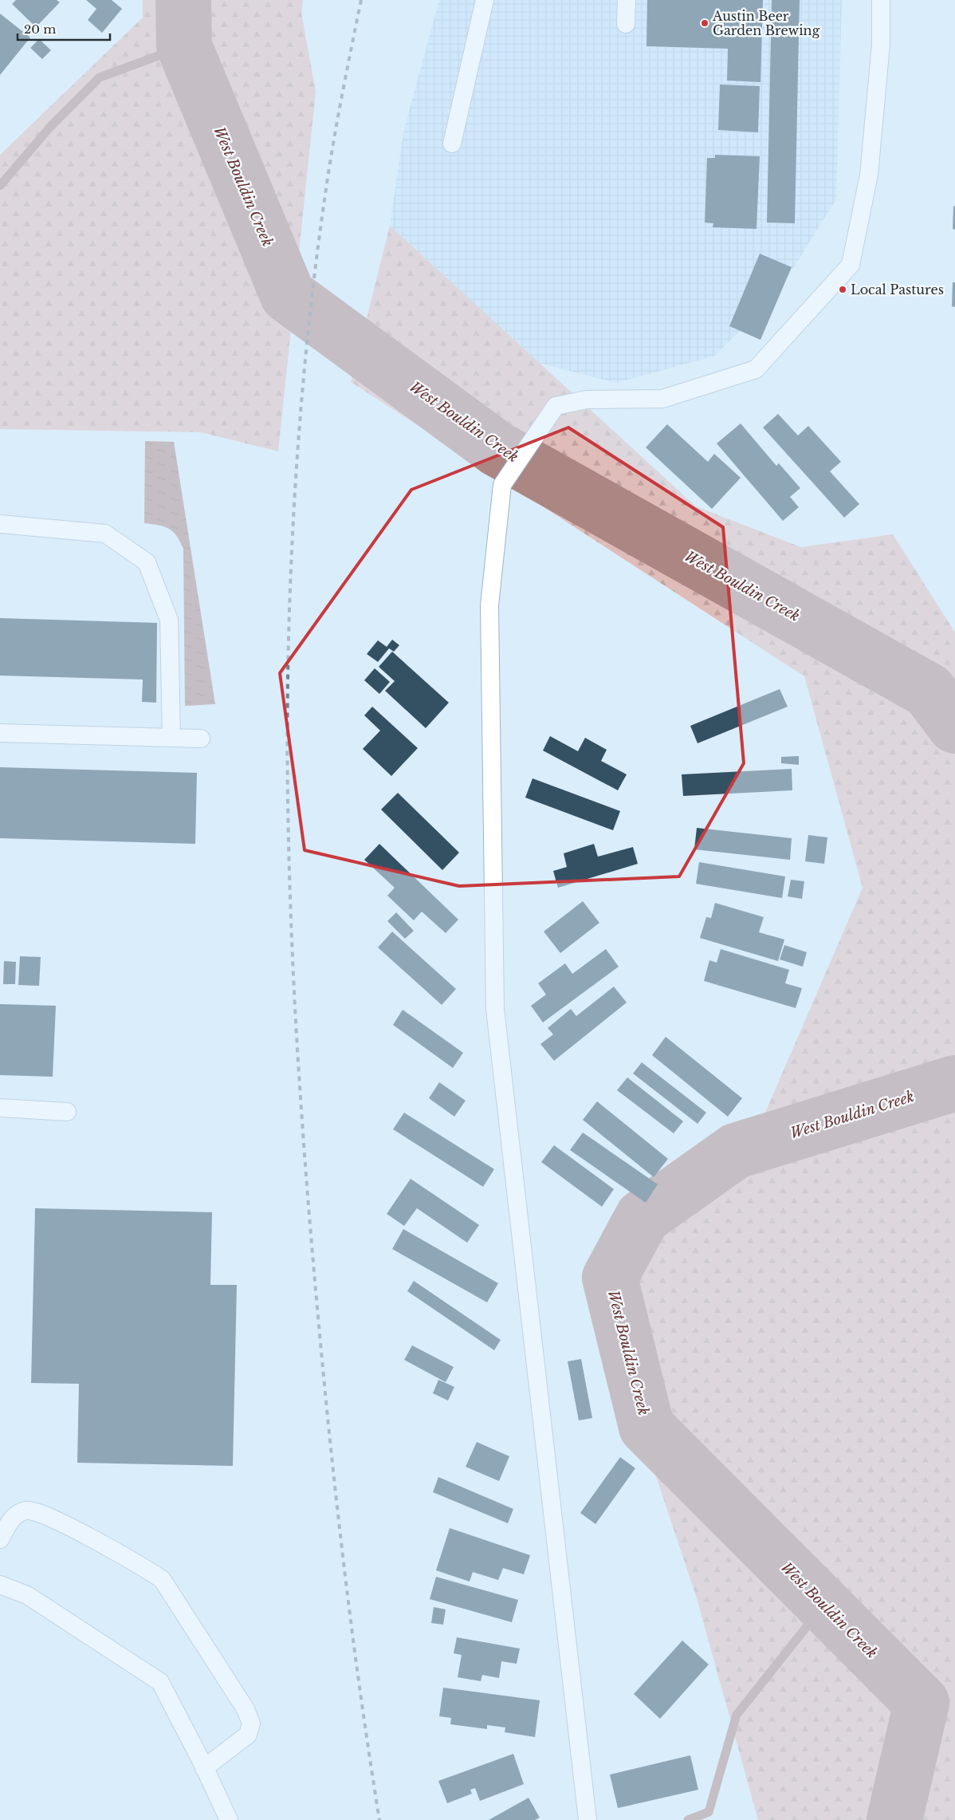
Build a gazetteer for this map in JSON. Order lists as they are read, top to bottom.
{
  "water": ["West Bouldin Creek"],
  "places": ["Austin Beer Garden Brewing", "Local Pastures"],
  "scale_bar": "20 m"
}
